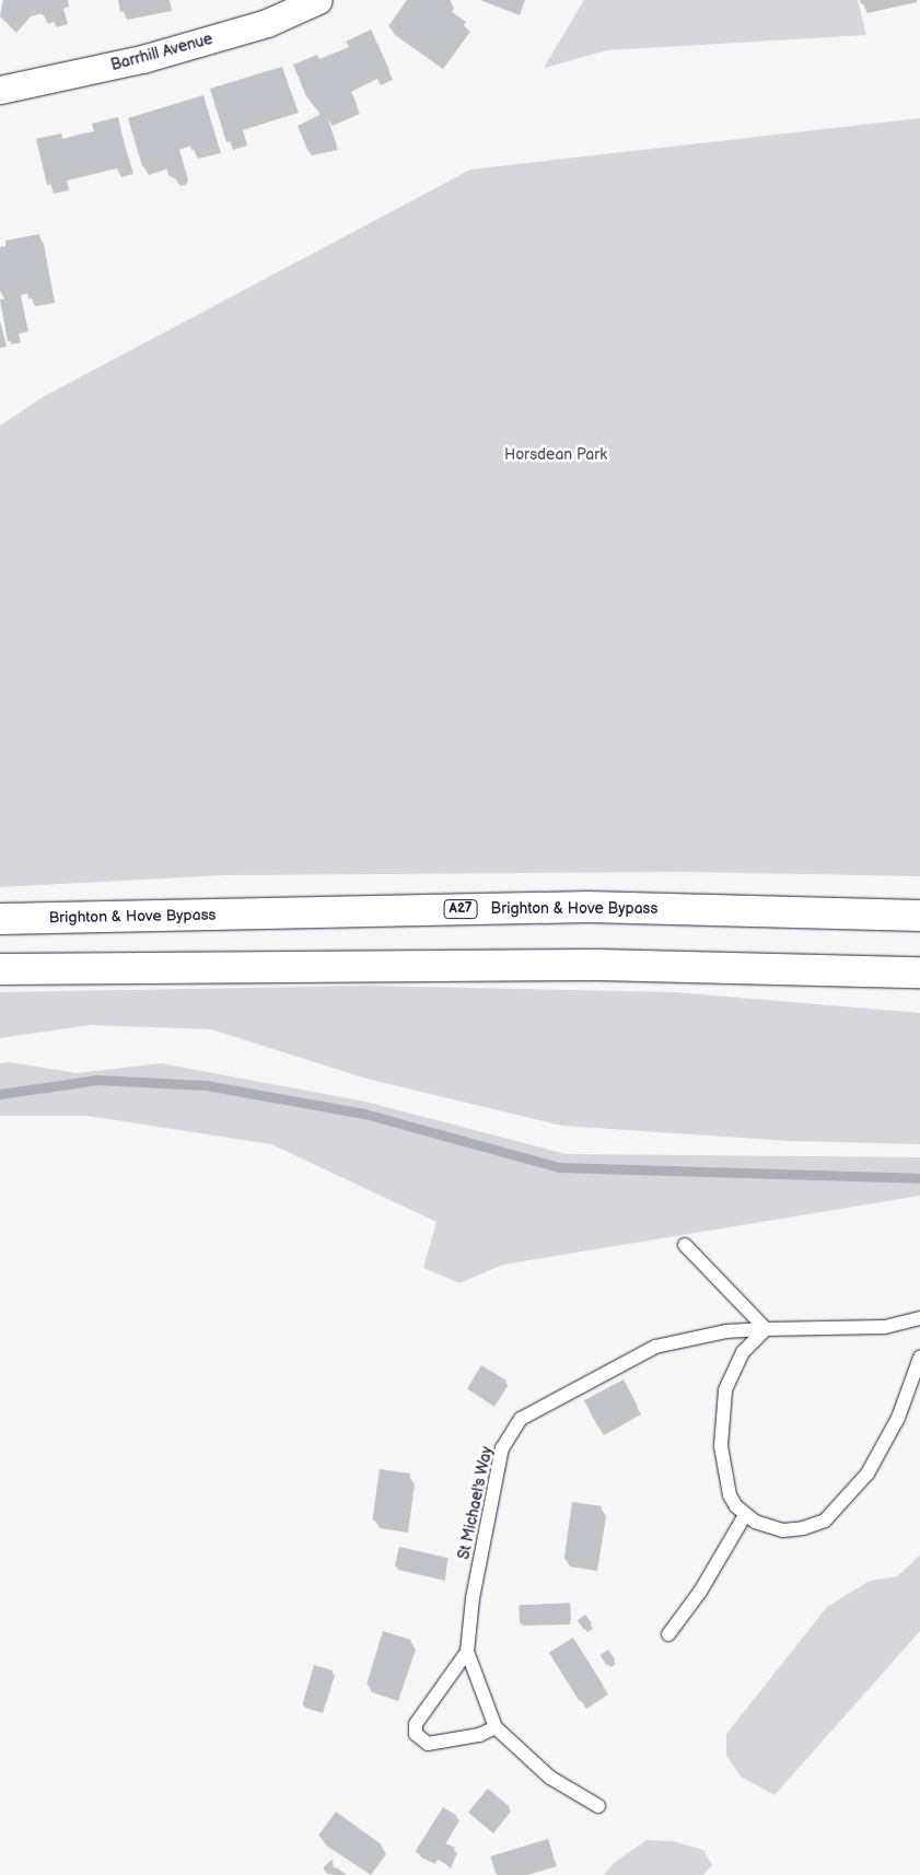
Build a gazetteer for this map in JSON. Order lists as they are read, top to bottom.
{
  "streets": {
    "highway": ["A27", "Brighton & Hove Bypass"],
    "street": ["Barrhill Avenue"],
    "lane": ["St Michael's Way"]
  },
  "parks": ["Horsdean Park"]
}
